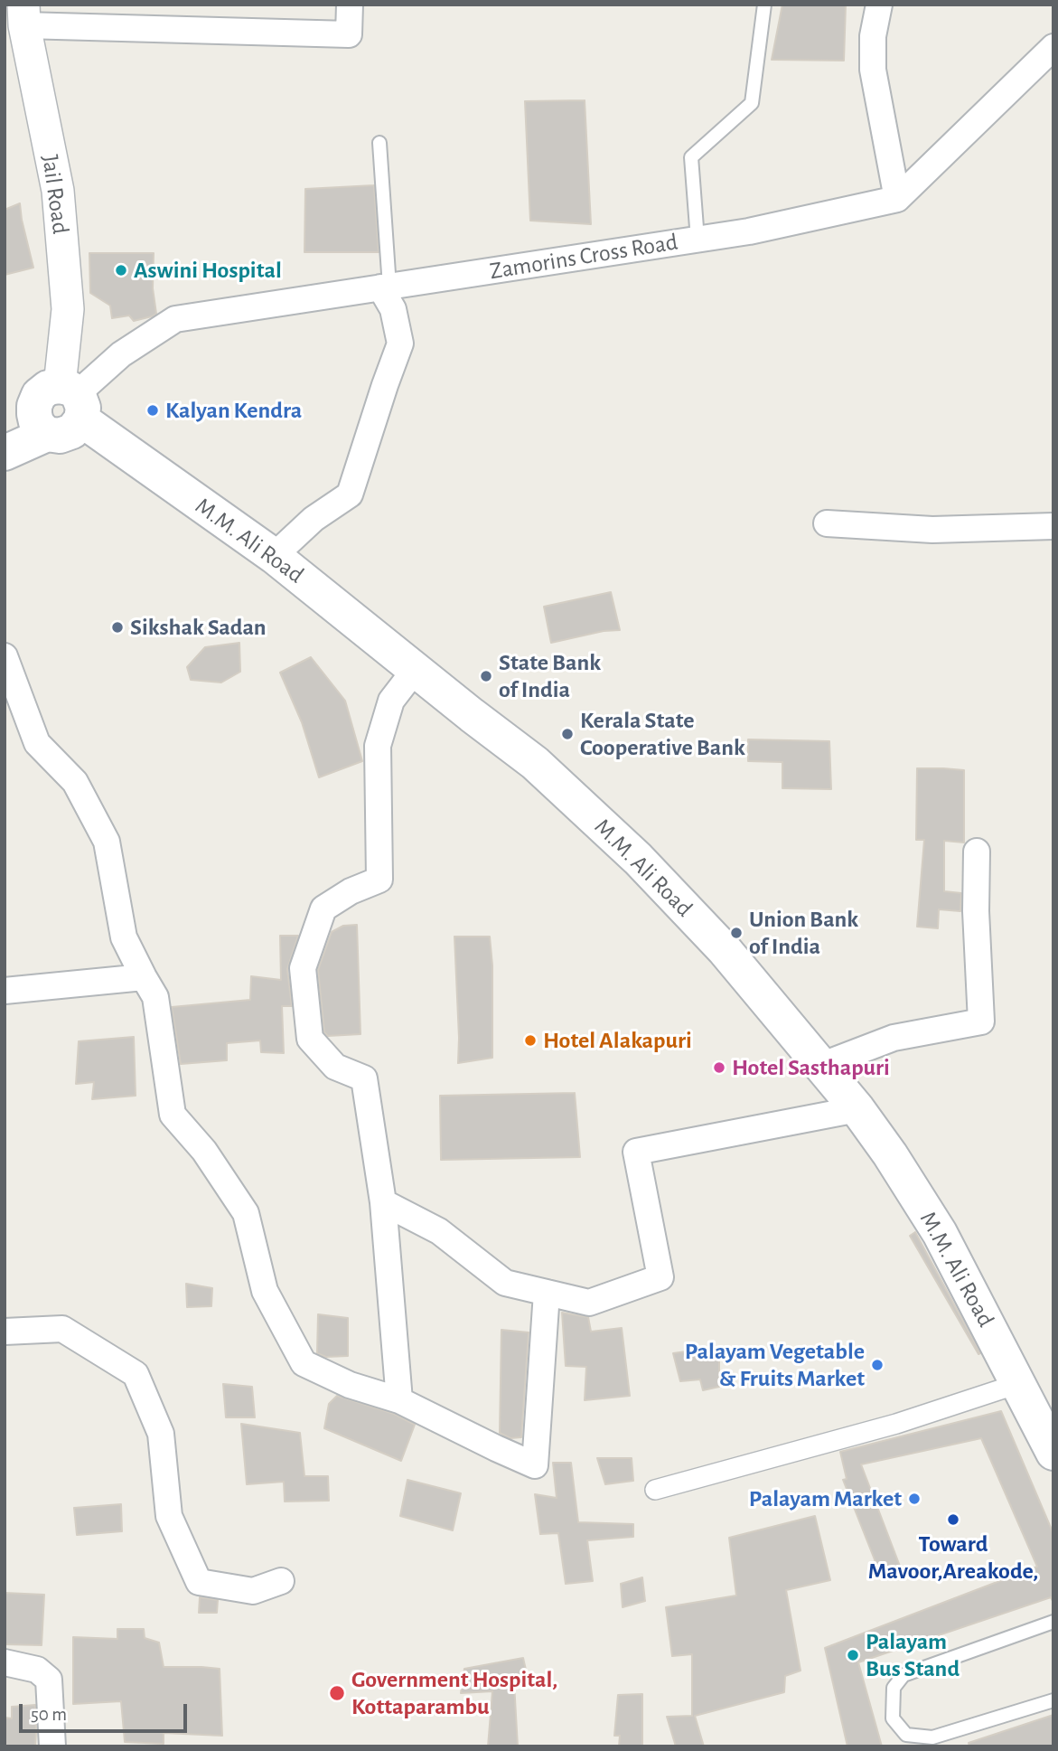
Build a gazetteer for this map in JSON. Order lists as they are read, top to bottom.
{
  "streets": {
    "main road": ["M.M. Ali Road"],
    "street": ["Jail Road", "Zamorins Cross Road"]
  },
  "crossings": [
    ["Jail Road", "Zamorins Cross Road"],
    ["Jail Road", "M.M. Ali Road"],
    ["Zamorins Cross Road", "M.M. Ali Road"]
  ],
  "places": [
    "Aswini Hospital",
    "Kalyan Kendra",
    "Sikshak Sadan",
    "State Bank of India",
    "Kerala State Cooperative Bank",
    "Union Bank of India",
    "Hotel Alakapuri",
    "Hotel Sasthapuri",
    "Palayam Vegetable & Fruits Market",
    "Palayam Market",
    "Toward Mavoor,Areakode,",
    "Palayam Bus Stand",
    "Government Hospital, Kottaparambu"
  ],
  "scale_bar": "50 m"
}
